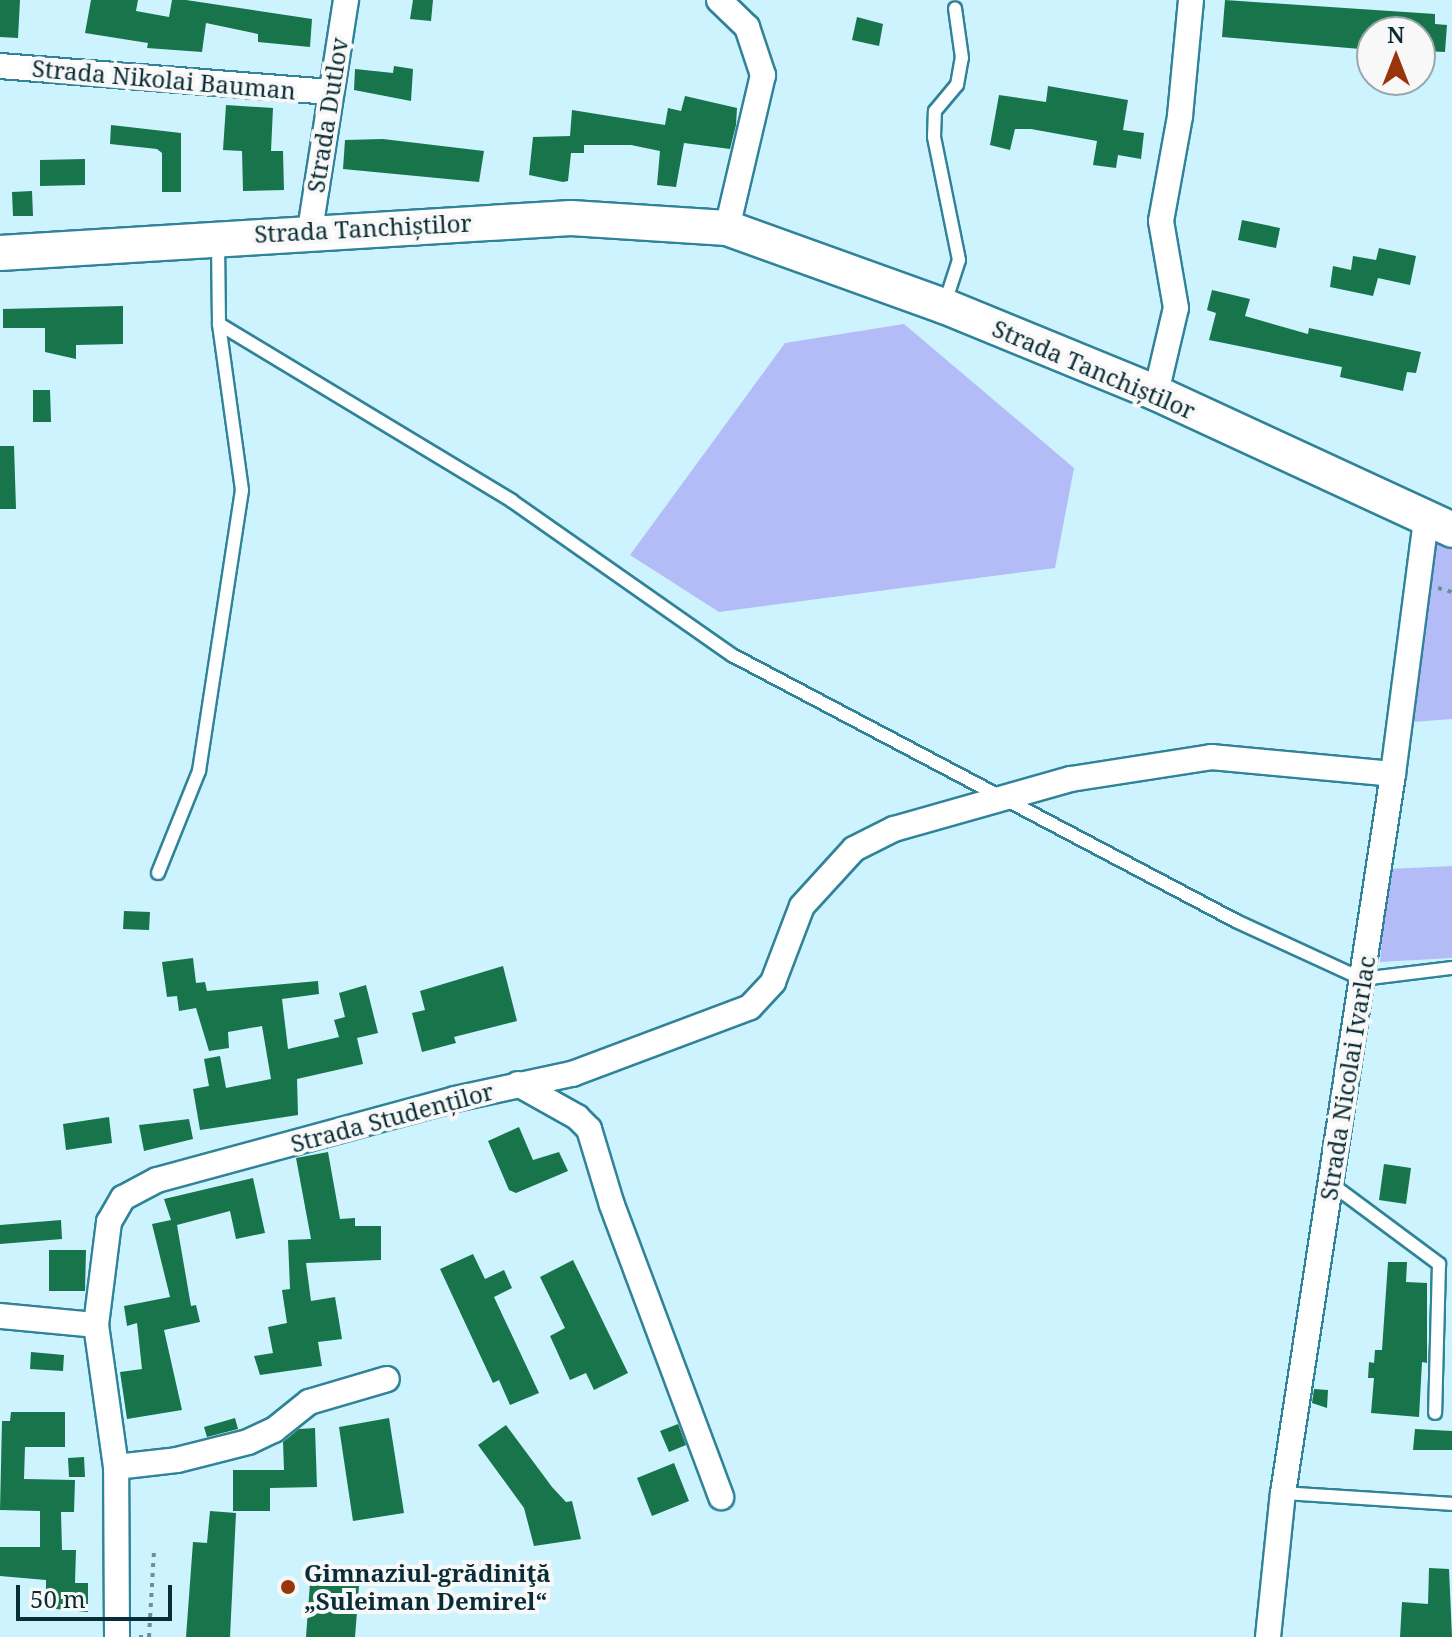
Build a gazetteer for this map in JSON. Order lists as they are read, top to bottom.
{
  "streets": {
    "street": [
      "Strada Nikolai Bauman",
      "Strada Dutlov",
      "Strada Tanchiștilor",
      "Strada Nicolai Ivarlac",
      "Strada Studenților"
    ]
  },
  "crossings": [
    ["Strada Nikolai Bauman", "Strada Dutlov"],
    ["Strada Dutlov", "Strada Tanchiștilor"],
    ["Strada Tanchiștilor", "Strada Nicolai Ivarlac"]
  ],
  "places": ["Gimnaziul-grădiniţă „Suleiman Demirel“"],
  "scale_bar": "50 m",
  "north": "top"
}
